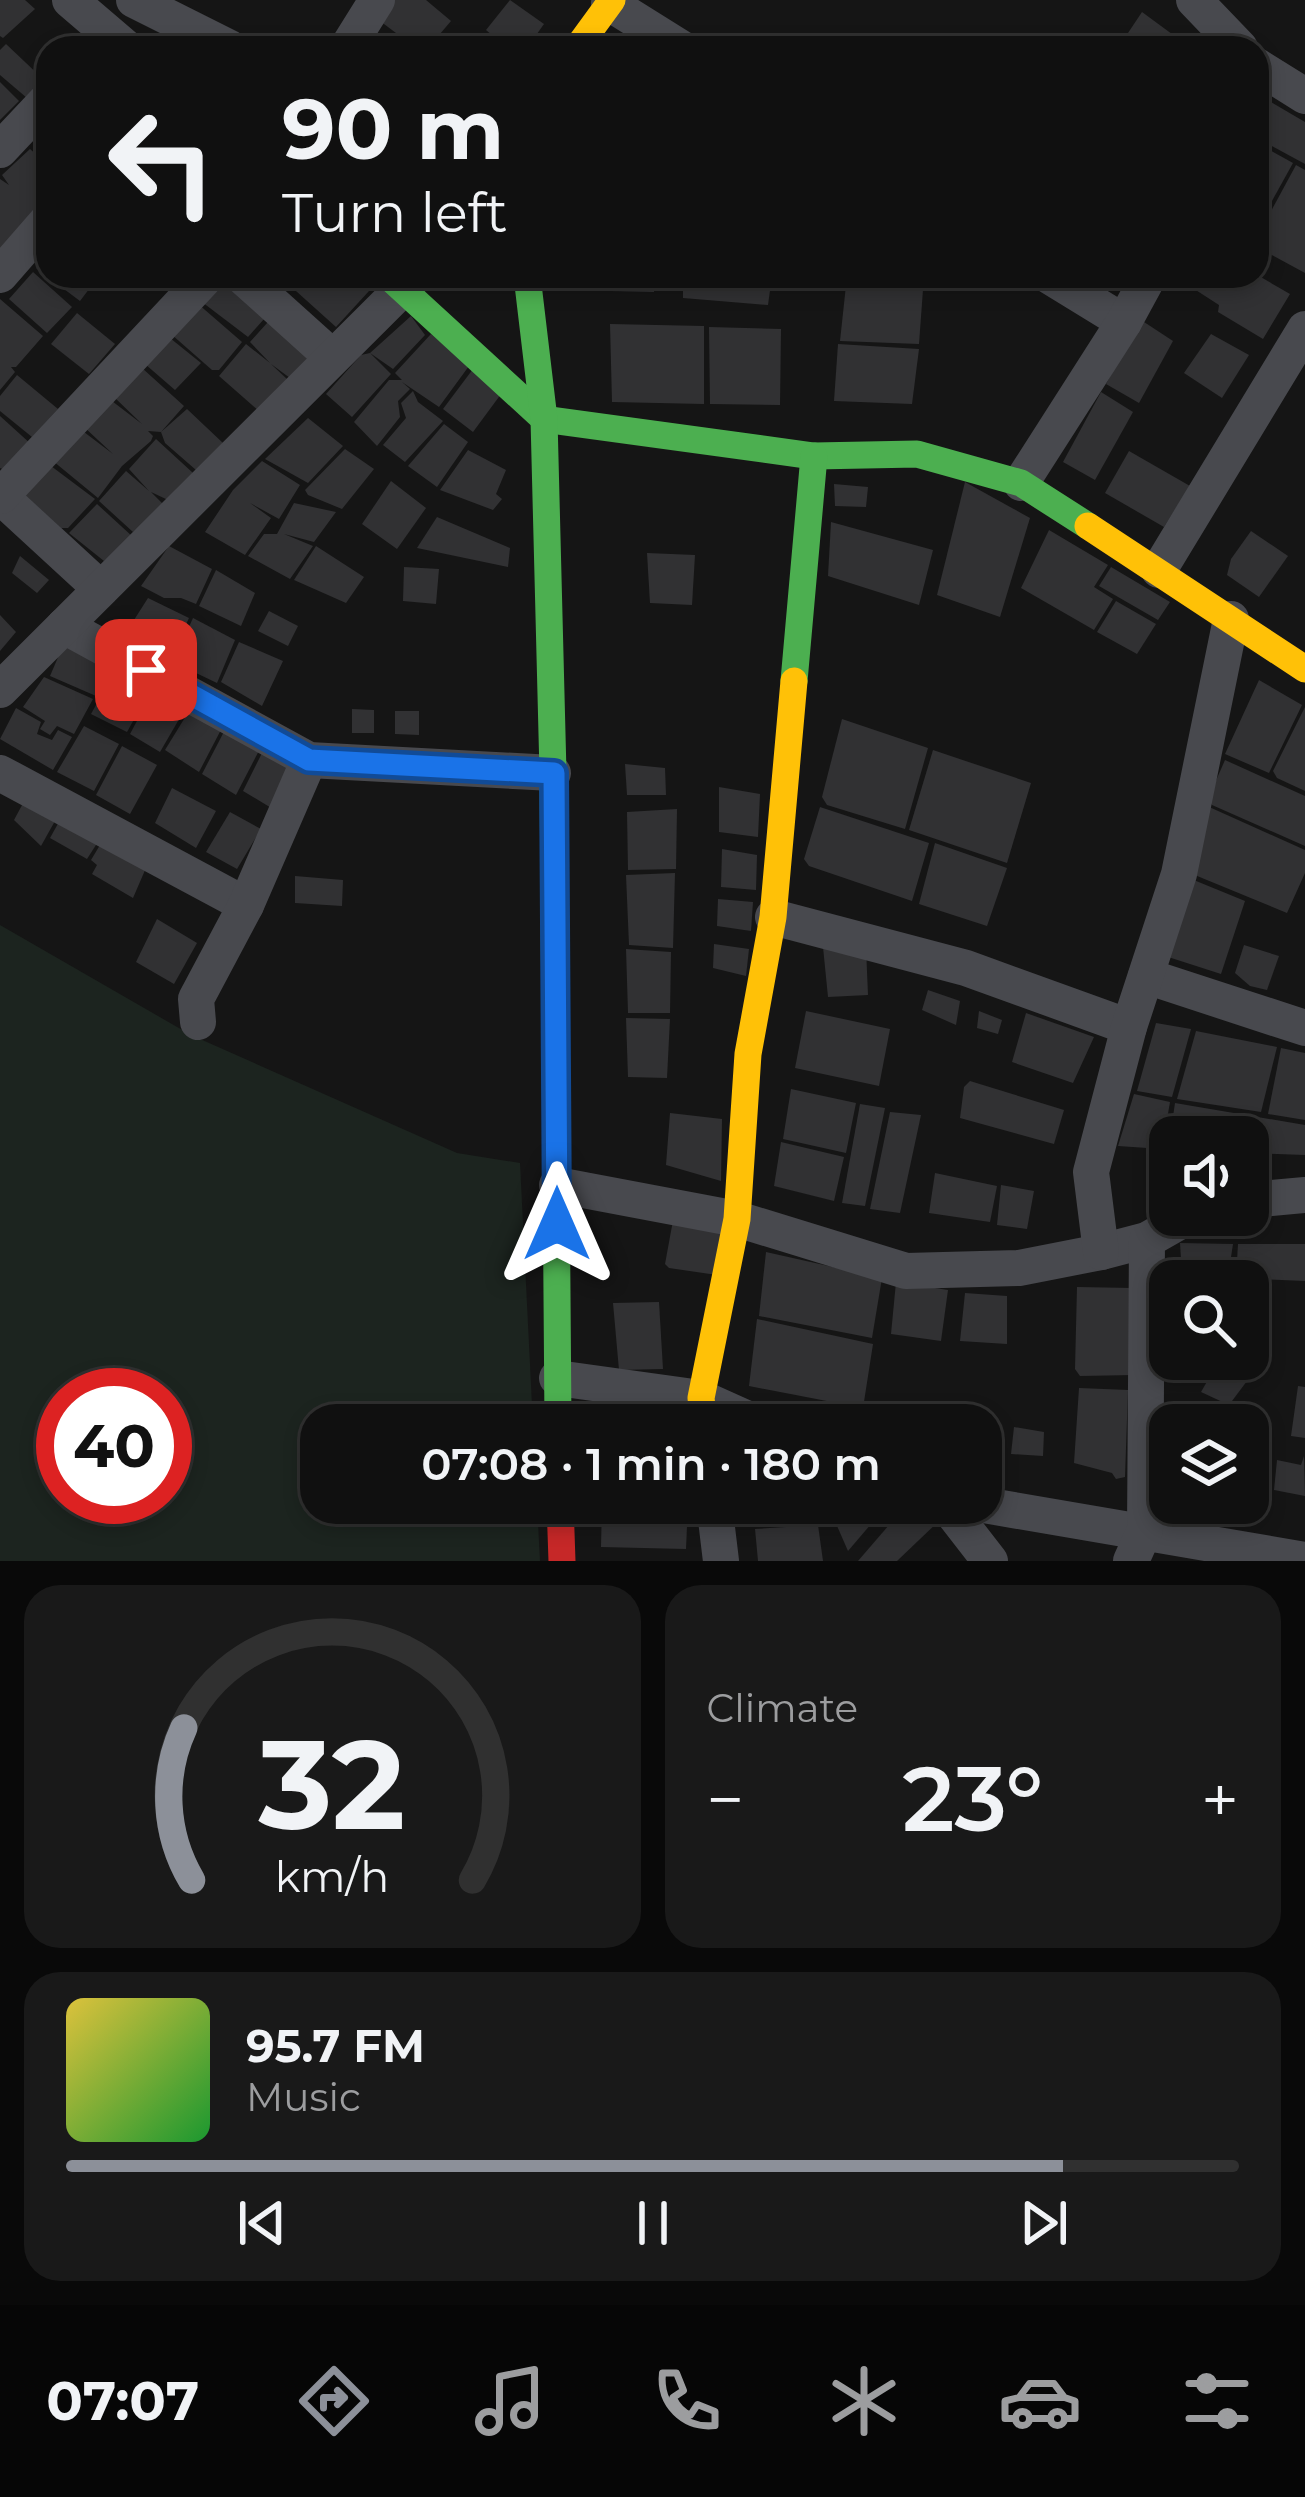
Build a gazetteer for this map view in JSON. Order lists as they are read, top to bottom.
{
  "page": {
    "turn": ["90 m", "Turn left"],
    "limit": "40",
    "trip": "07:08 · 1 min · 180 m",
    "tile": "Climate",
    "heat": ["−", "23°", "+"],
    "song": ["95.7 FM", "Music"],
    "tabs": "07:07",
    "gauge": ["32", "km/h"]
  }
}
